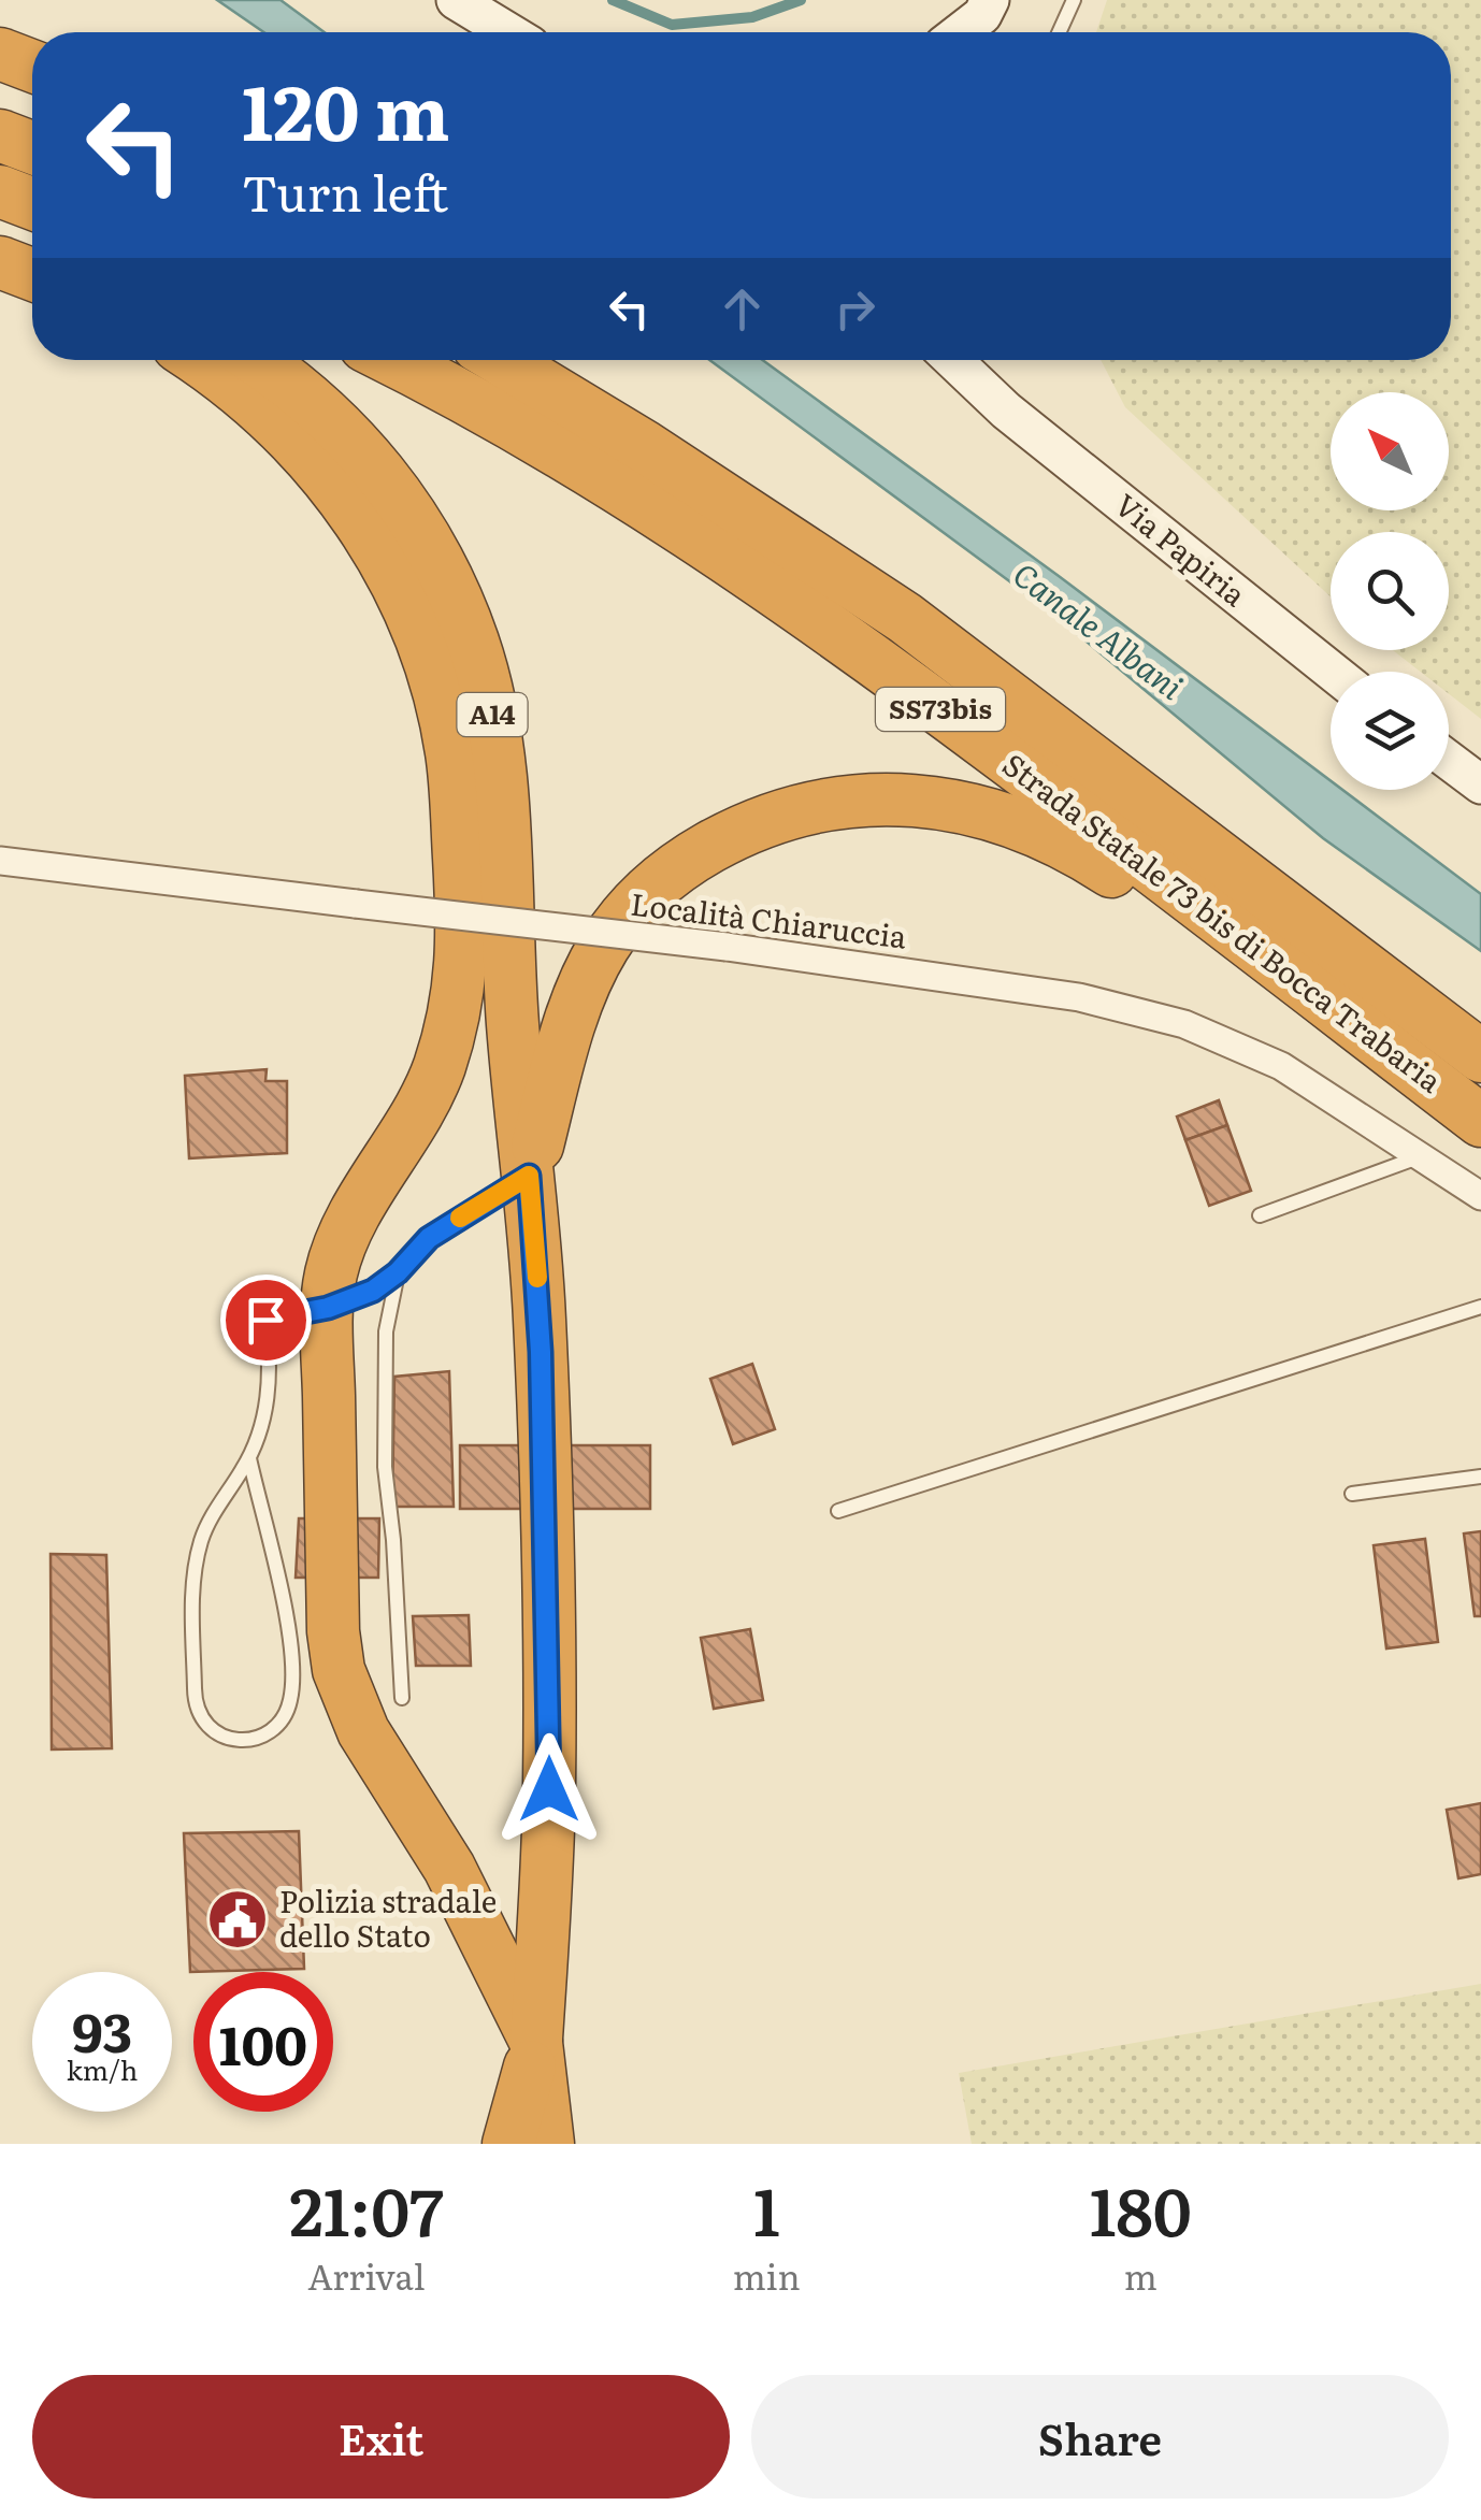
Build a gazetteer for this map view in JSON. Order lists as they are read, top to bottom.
{
  "streets": {
    "highway": ["SS73bis", "A14", "Strada Statale 73 bis di Bocca Trabaria"],
    "street": ["Via Papiria", "Località Chiaruccia"]
  },
  "water": ["Canale Albani"],
  "places": {
    "public building": ["Polizia stradale dello Stato"]
  },
  "north": "top left",
  "page": {
    "turn": ["120 m", "Turn left"],
    "speed": "93 km/h",
    "limit": "100",
    "eta": [
      "21:07",
      "Arrival",
      "1",
      "min",
      "180",
      "m"
    ],
    "buttons": ["Exit", "Share"]
  }
}
